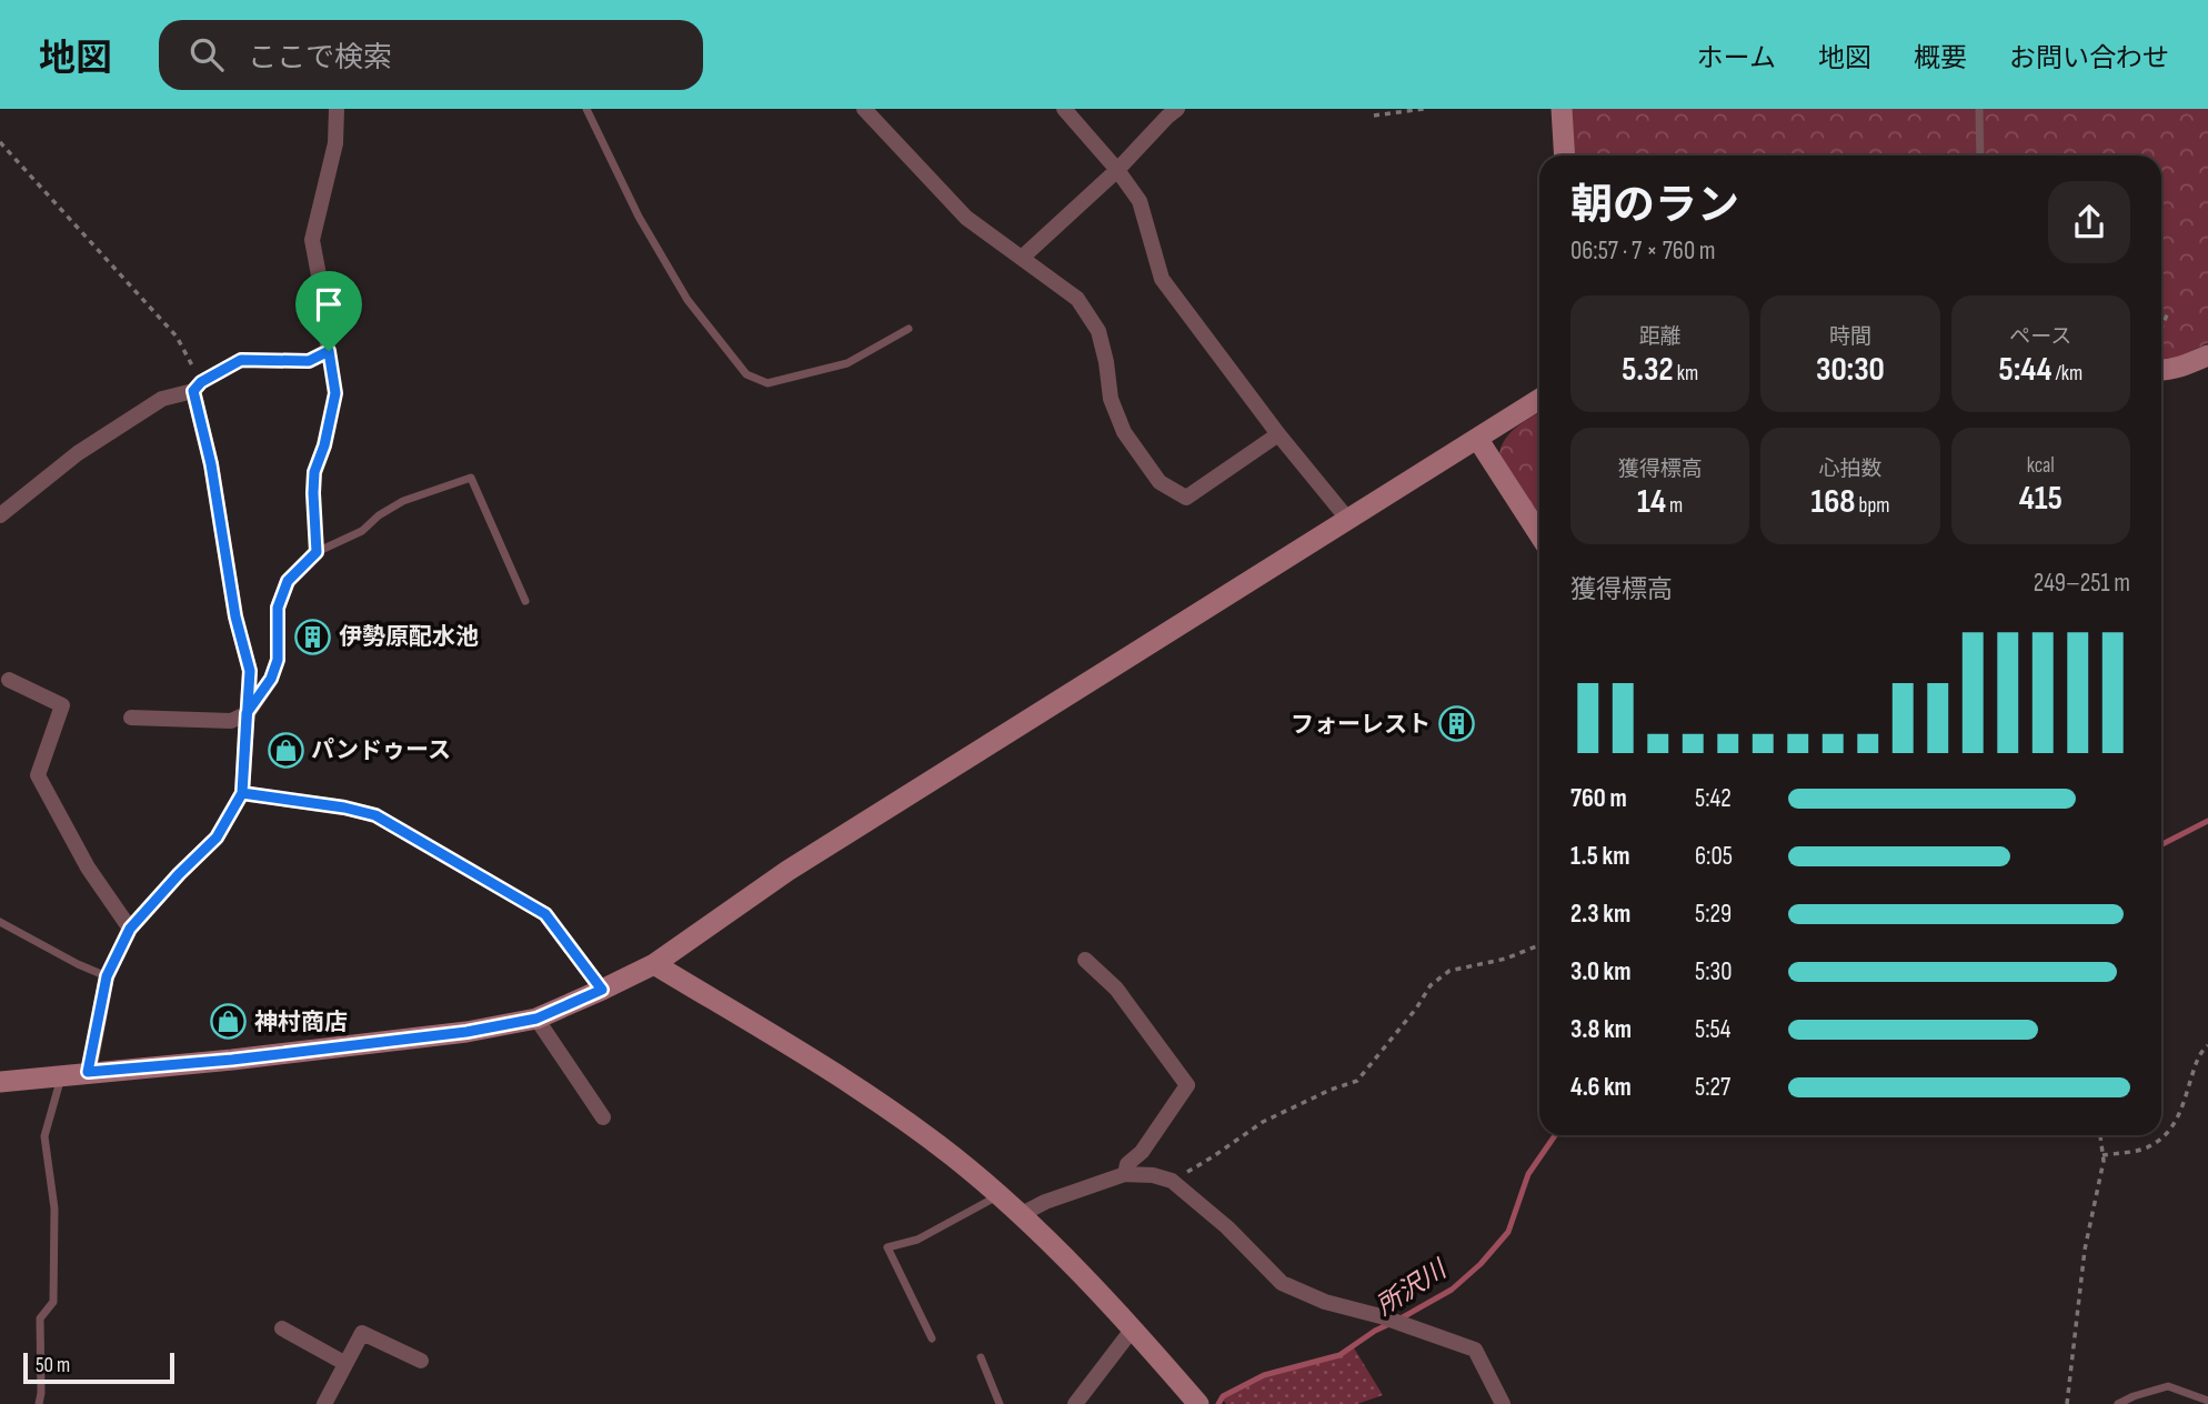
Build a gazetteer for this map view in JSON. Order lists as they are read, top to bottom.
{
  "water": ["所沢川"],
  "places": {
    "building": ["伊勢原配水池", "フォーレスト"],
    "shop": ["パンドゥース", "神村商店"]
  },
  "scale_bar": "50 m",
  "page": {
    "header": "地図",
    "search": "ここで検索",
    "nav": [
      "ホーム",
      "地図",
      "概要",
      "お問い合わせ"
    ],
    "heading": ["朝のラン", "06:57 · 7 × 760 m"],
    "stats": [
      ["距離", "5.32 km"],
      ["時間", "30:30"],
      ["ペース", "5:44 /km"],
      ["獲得標高", "14 m"],
      ["心拍数", "168 bpm"],
      ["kcal", "415"]
    ],
    "chart": ["獲得標高", "249–251 m"],
    "list": [
      {
        "name": "760 m",
        "note": "5:42"
      },
      {
        "name": "1.5 km",
        "note": "6:05"
      },
      {
        "name": "2.3 km",
        "note": "5:29"
      },
      {
        "name": "3.0 km",
        "note": "5:30"
      },
      {
        "name": "3.8 km",
        "note": "5:54"
      },
      {
        "name": "4.6 km",
        "note": "5:27"
      }
    ],
    "scale": "50 m"
  }
}
